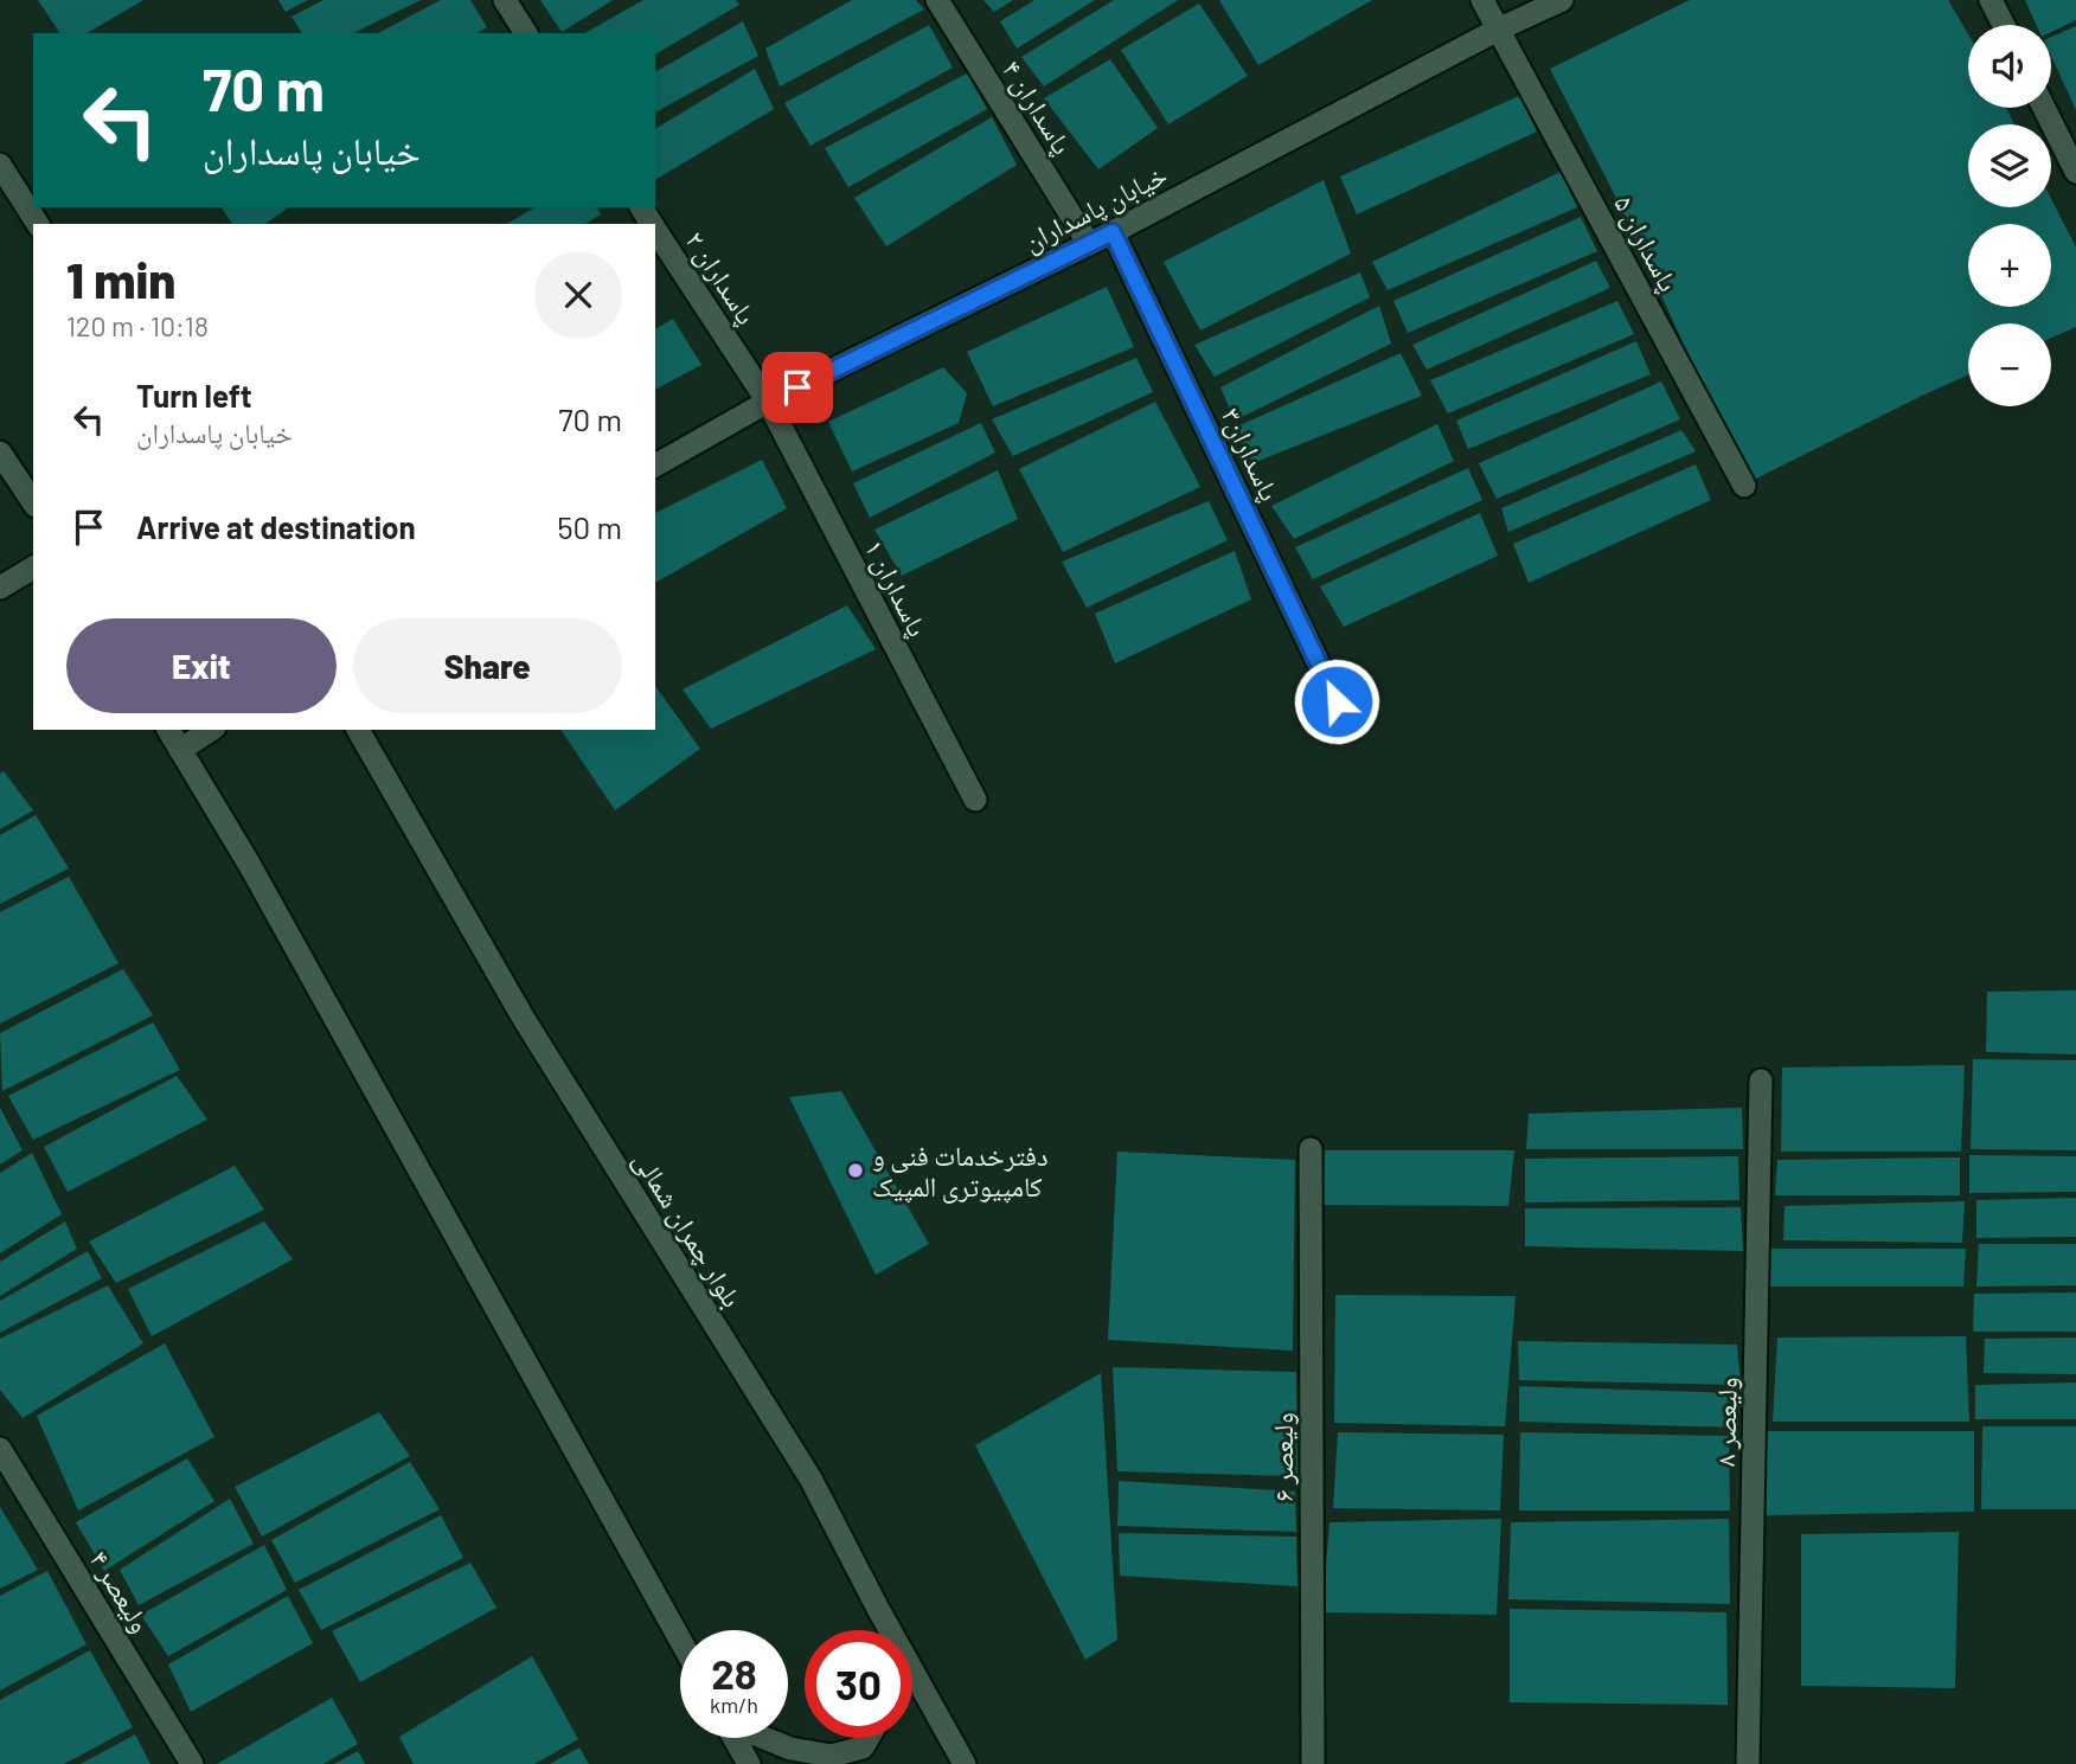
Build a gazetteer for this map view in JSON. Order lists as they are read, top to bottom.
{
  "streets": {
    "street": [
      "پاسداران ۴",
      "خیابان پاسداران",
      "پاسداران ۵",
      "پاسداران ۲",
      "پاسداران۳",
      "پاسداران ۱",
      "بلوار چمران شمالی",
      "ولیعصر ۸",
      "ولیعصر ۶",
      "ولیعصر ۴"
    ]
  },
  "crossings": [
    ["پاسداران ۴", "خیابان پاسداران"],
    ["خیابان پاسداران", "پاسداران ۵"],
    ["خیابان پاسداران", "پاسداران ۲"],
    ["خیابان پاسداران", "پاسداران۳"],
    ["خیابان پاسداران", "پاسداران ۱"],
    ["پاسداران ۲", "پاسداران ۱"]
  ],
  "places": ["دفترخدمات فنی و کامپیوتری المپیک"],
  "page": {
    "map_buttons": ["+", "−"],
    "turn": ["70 m", "خیابان پاسداران"],
    "heading": ["1 min", "120 m · 10:18"],
    "list": [
      {
        "name": "Turn left",
        "note": "خیابان پاسداران",
        "value": "70 m"
      },
      {
        "name": "Arrive at destination",
        "value": "50 m"
      }
    ],
    "buttons": ["Exit", "Share"],
    "speed": "28 km/h",
    "limit": "30"
  }
}
